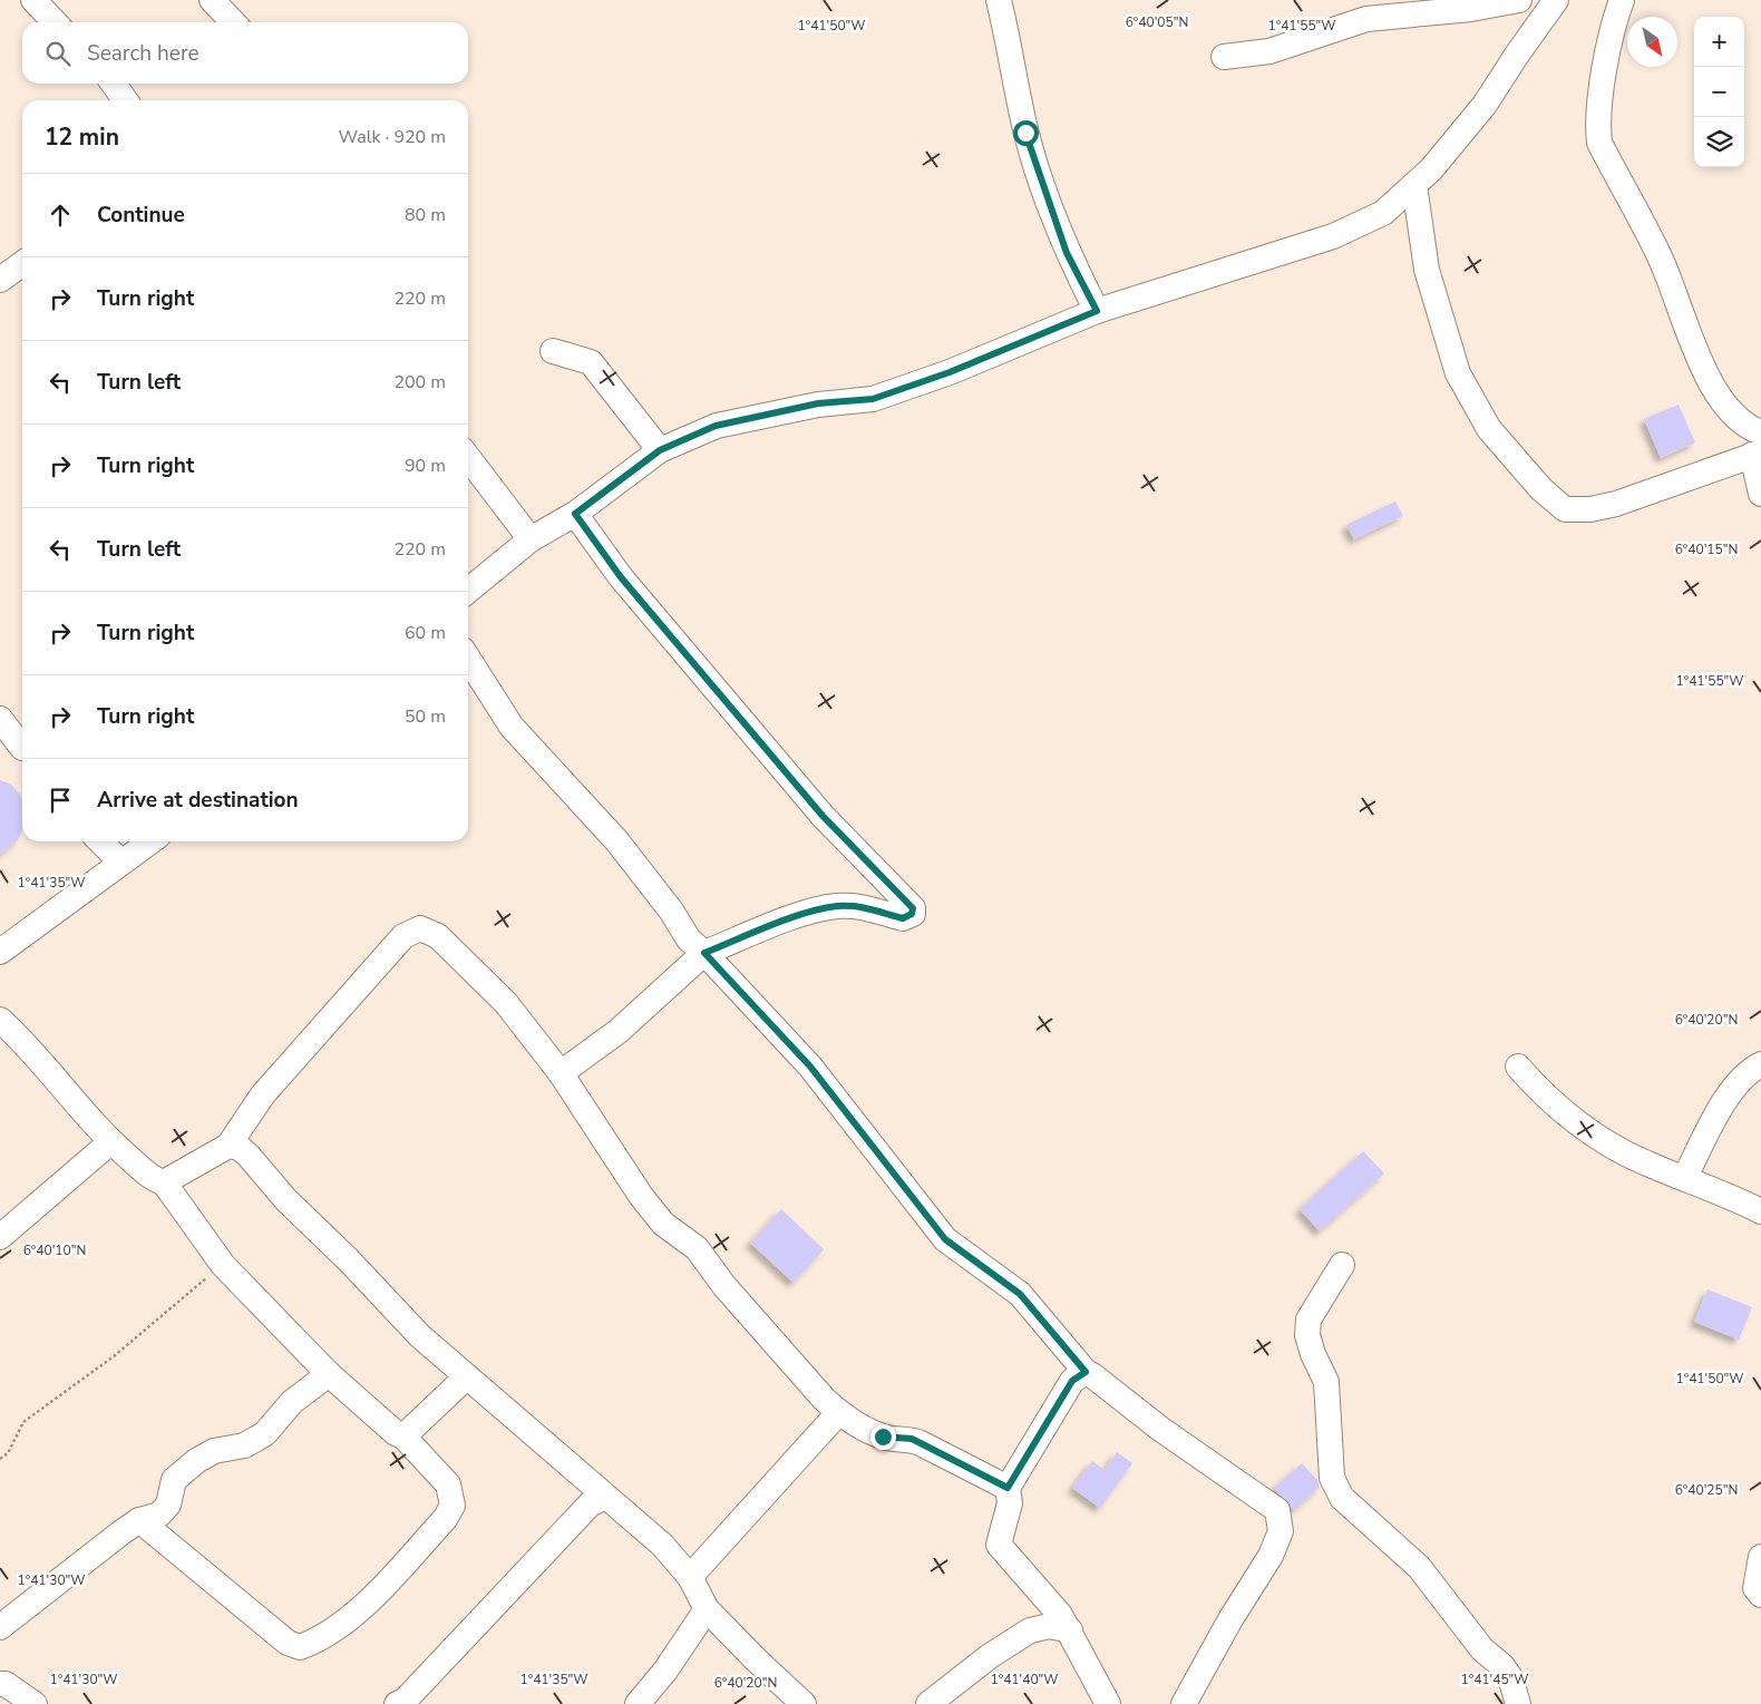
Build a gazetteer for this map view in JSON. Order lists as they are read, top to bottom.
{
  "north": "bottom right",
  "page": {
    "map_buttons": ["+", "−"],
    "search": "Search here",
    "heading": ["12 min", "Walk · 920 m"],
    "list": [
      ["Continue", "80 m"],
      ["Turn right", "220 m"],
      ["Turn left", "200 m"],
      ["Turn right", "90 m"],
      ["Turn left", "220 m"],
      ["Turn right", "60 m"],
      ["Turn right", "50 m"],
      "Arrive at destination"
    ]
  },
  "coordinates": [
    "6°40'05\"N",
    "1°41'50\"W",
    "1°41'55\"W",
    "6°40'15\"N",
    "1°41'35\"W",
    "6°40'20\"N",
    "6°40'10\"N",
    "6°40'25\"N",
    "1°41'30\"W",
    "1°41'40\"W",
    "1°41'45\"W"
  ]
}
